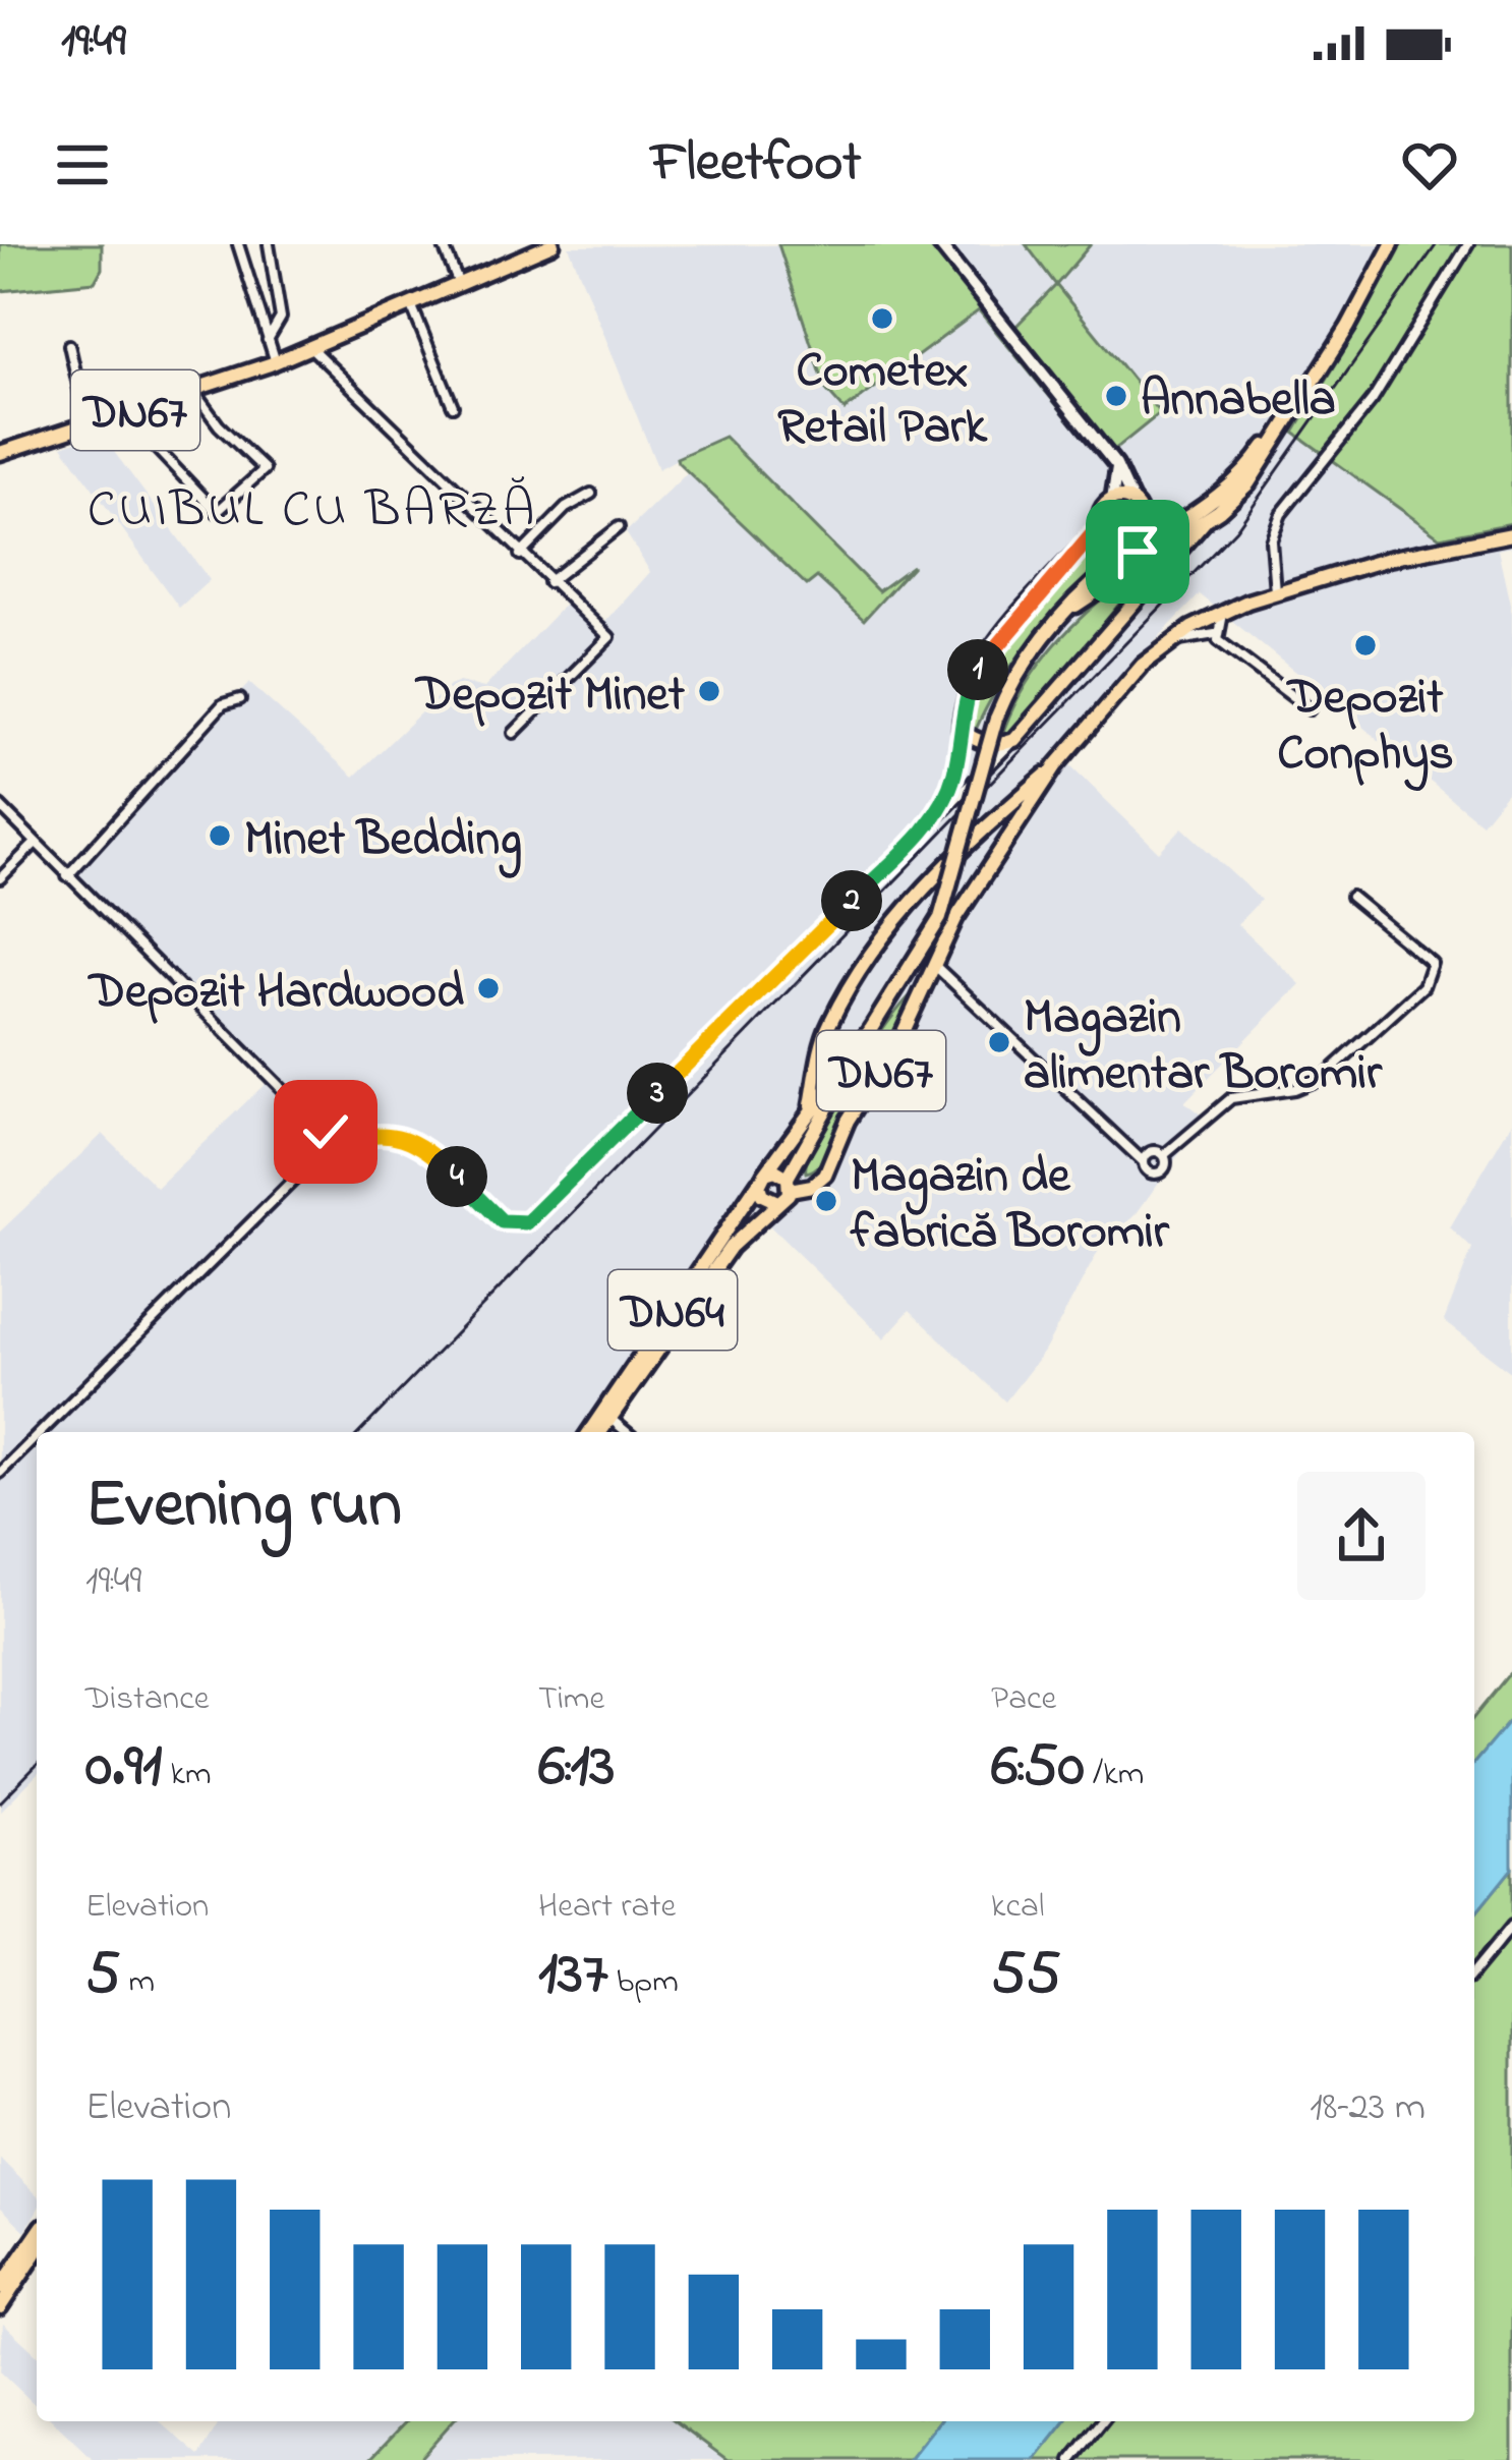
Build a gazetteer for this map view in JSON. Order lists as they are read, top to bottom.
{
  "streets": {
    "main road": ["DN67", "DN64"]
  },
  "crossings": [
    ["DN67", "DN64"]
  ],
  "districts": ["CUIBUL CU BARZĂ"],
  "places": [
    "Cometex Retail Park",
    "Annabella",
    "Depozit Conphys",
    "Depozit Minet",
    "Minet Bedding",
    "Depozit Hardwood",
    "Magazin alimentar Boromir",
    "Magazin de fabrică Boromir"
  ],
  "page": {
    "status": "19:49",
    "header": "Fleetfoot",
    "pins": [
      "1",
      "2",
      "3",
      "4"
    ],
    "heading": ["Evening run", "19:49"],
    "stats": [
      ["Distance", "0.91 km"],
      ["Time", "6:13"],
      ["Pace", "6:50 /km"],
      ["Elevation", "5 m"],
      ["Heart rate", "137 bpm"],
      ["kcal", "55"]
    ],
    "chart": ["Elevation", "18–23 m"]
  }
}
